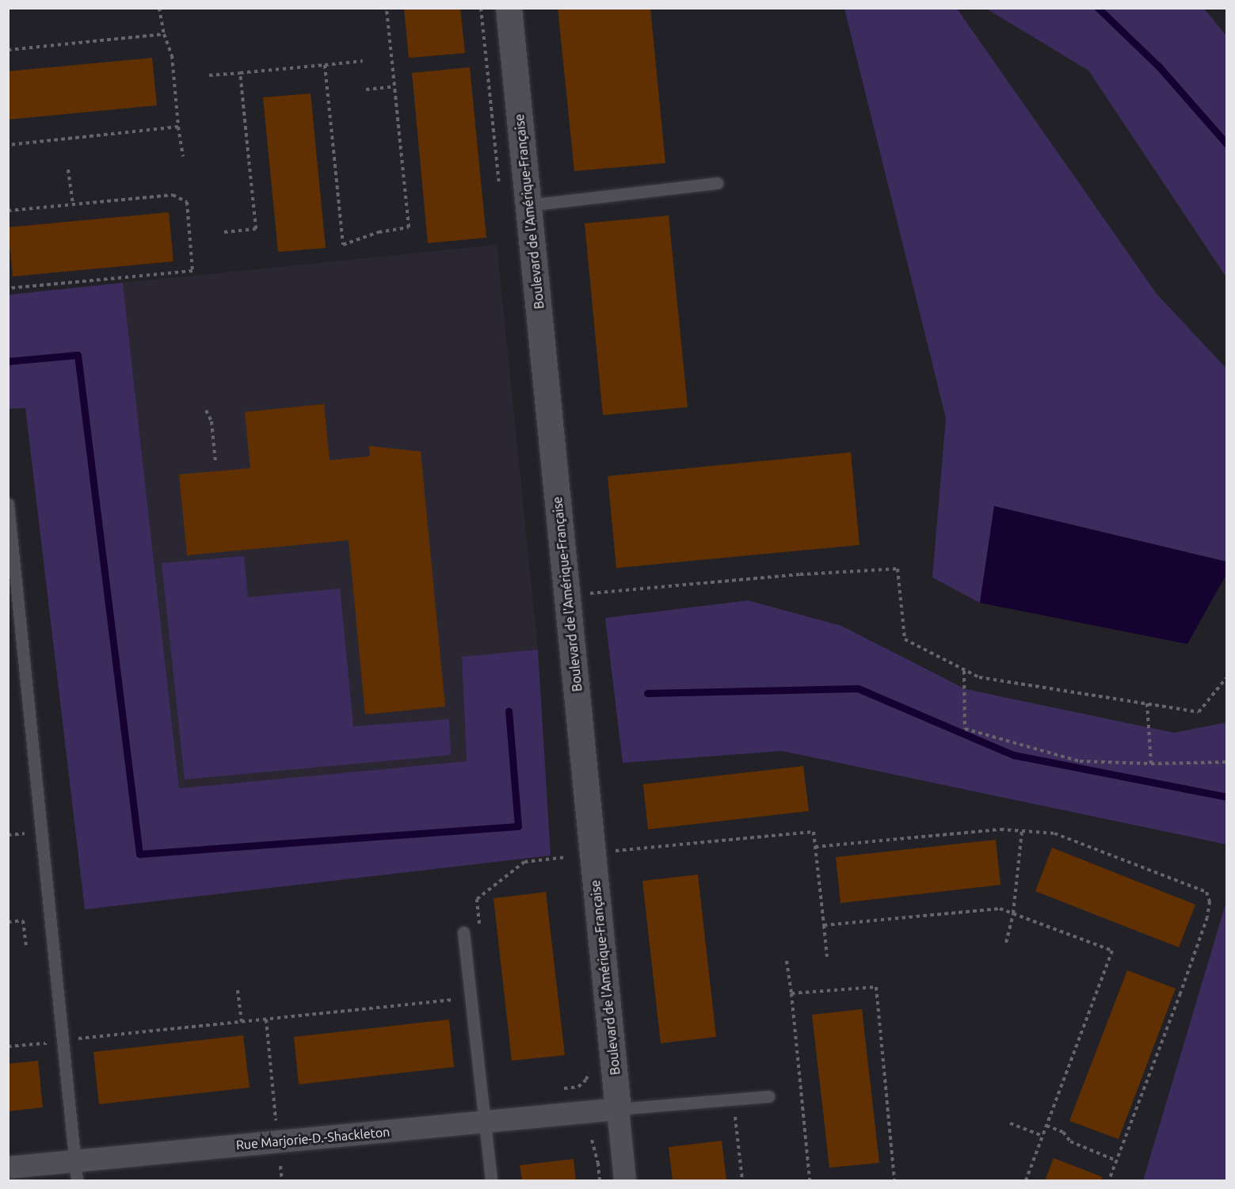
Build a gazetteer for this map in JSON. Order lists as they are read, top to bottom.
{
  "streets": {
    "street": ["Boulevard de l'Amérique-Française", "Rue Marjorie-D.-Shackleton"]
  },
  "crossings": [
    ["Boulevard de l'Amérique-Française", "Rue Marjorie-D.-Shackleton"]
  ]
}
